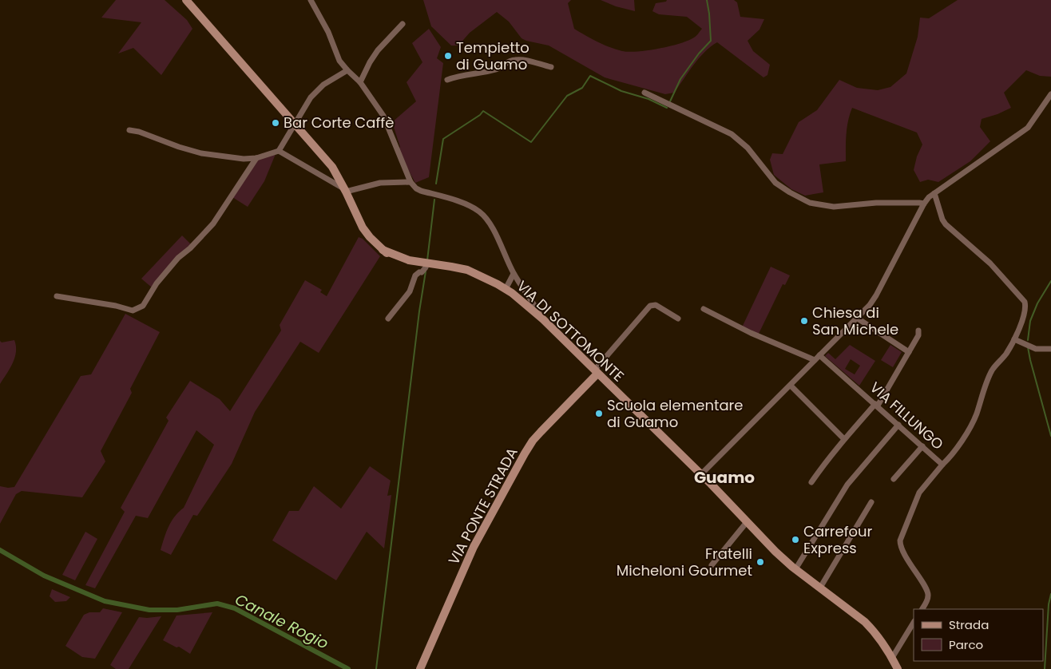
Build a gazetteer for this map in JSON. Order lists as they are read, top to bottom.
{
  "streets": {
    "main road": ["VIA DI SOTTOMONTE", "VIA PONTE STRADA"],
    "street": ["VIA FILLUNGO"]
  },
  "crossings": [
    ["VIA DI SOTTOMONTE", "VIA PONTE STRADA"]
  ],
  "districts": ["Guamo"],
  "water": ["Canale Rogio"],
  "places": [
    "Tempietto di Guamo",
    "Bar Corte Caffè",
    "Chiesa di San Michele",
    "Scuola elementare di Guamo",
    "Carrefour Express",
    "Fratelli Micheloni Gourmet"
  ],
  "legend": ["Strada", "Parco"]
}
